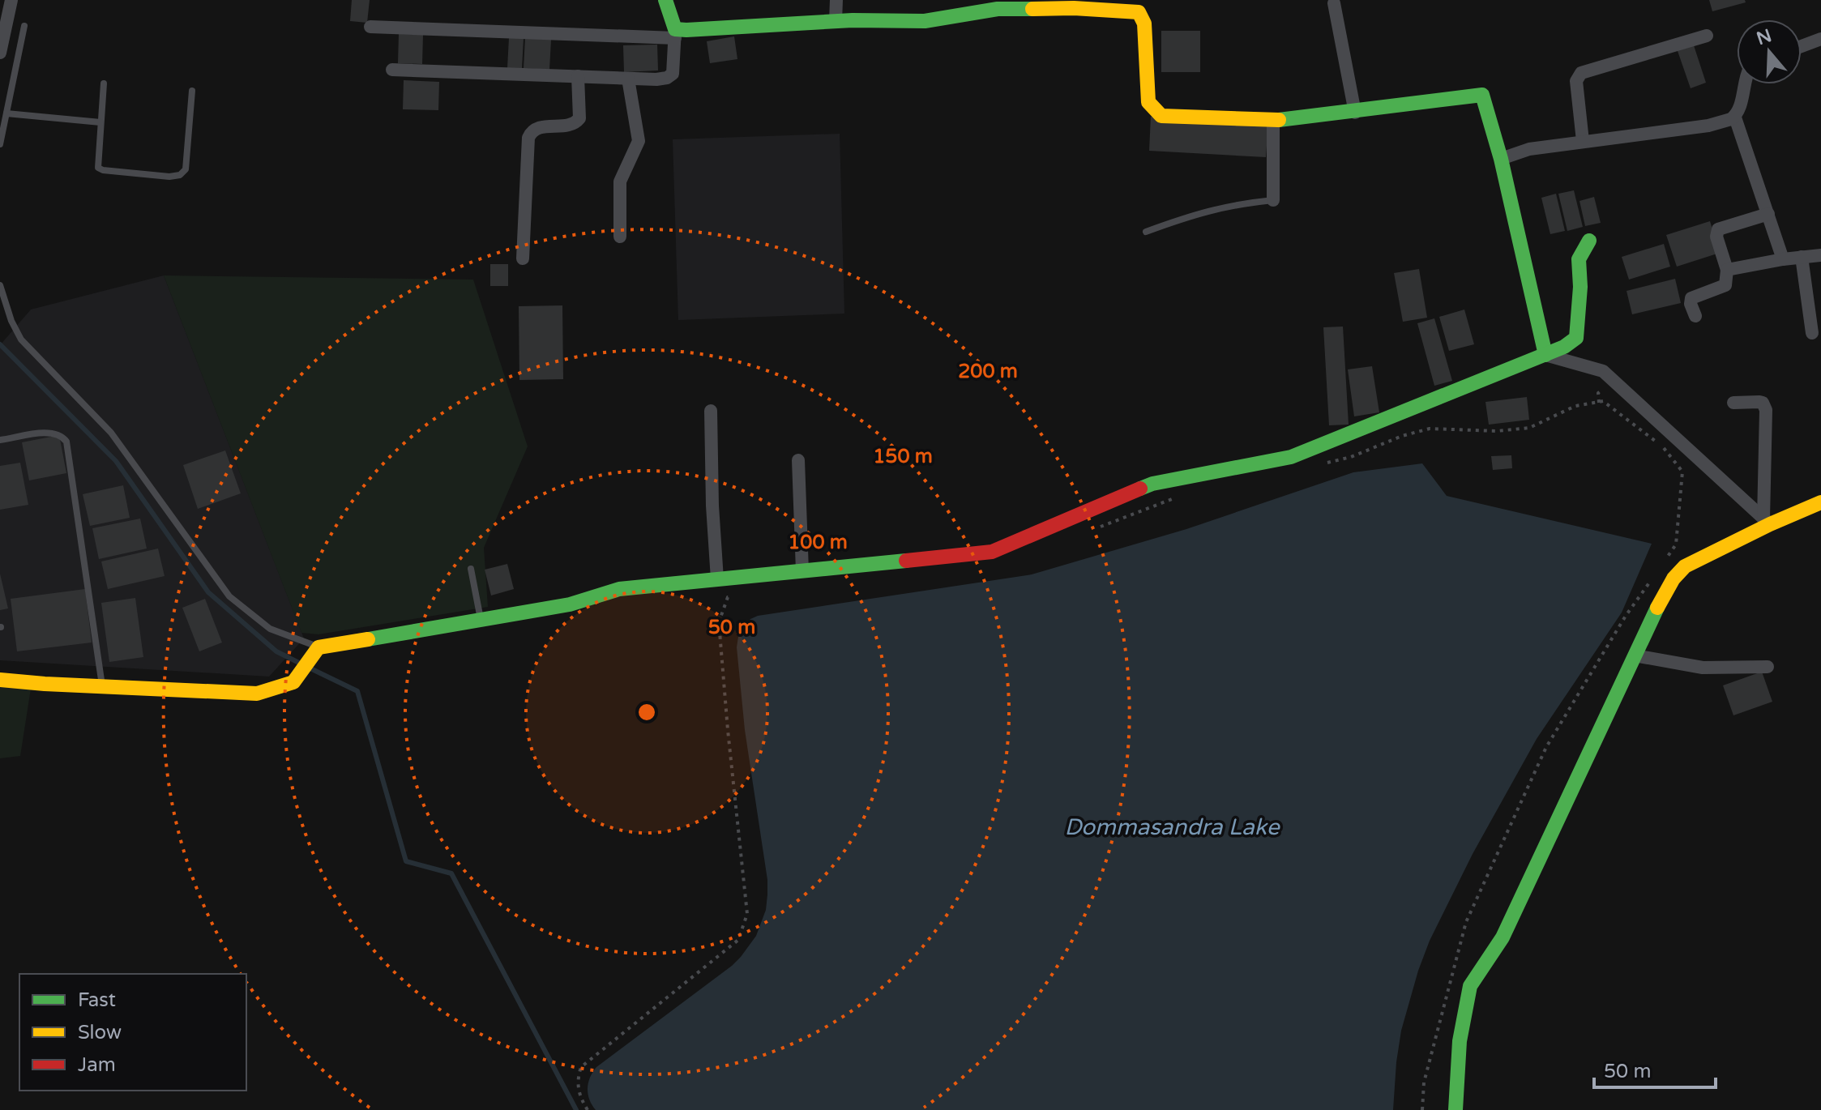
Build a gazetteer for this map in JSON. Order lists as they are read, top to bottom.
{
  "water": ["Dommasandra Lake"],
  "legend": ["Fast", "Slow", "Jam"],
  "scale_bar": "50 m",
  "north": "top",
  "rings": [
    "200 m",
    "150 m",
    "100 m",
    "50 m"
  ]
}
